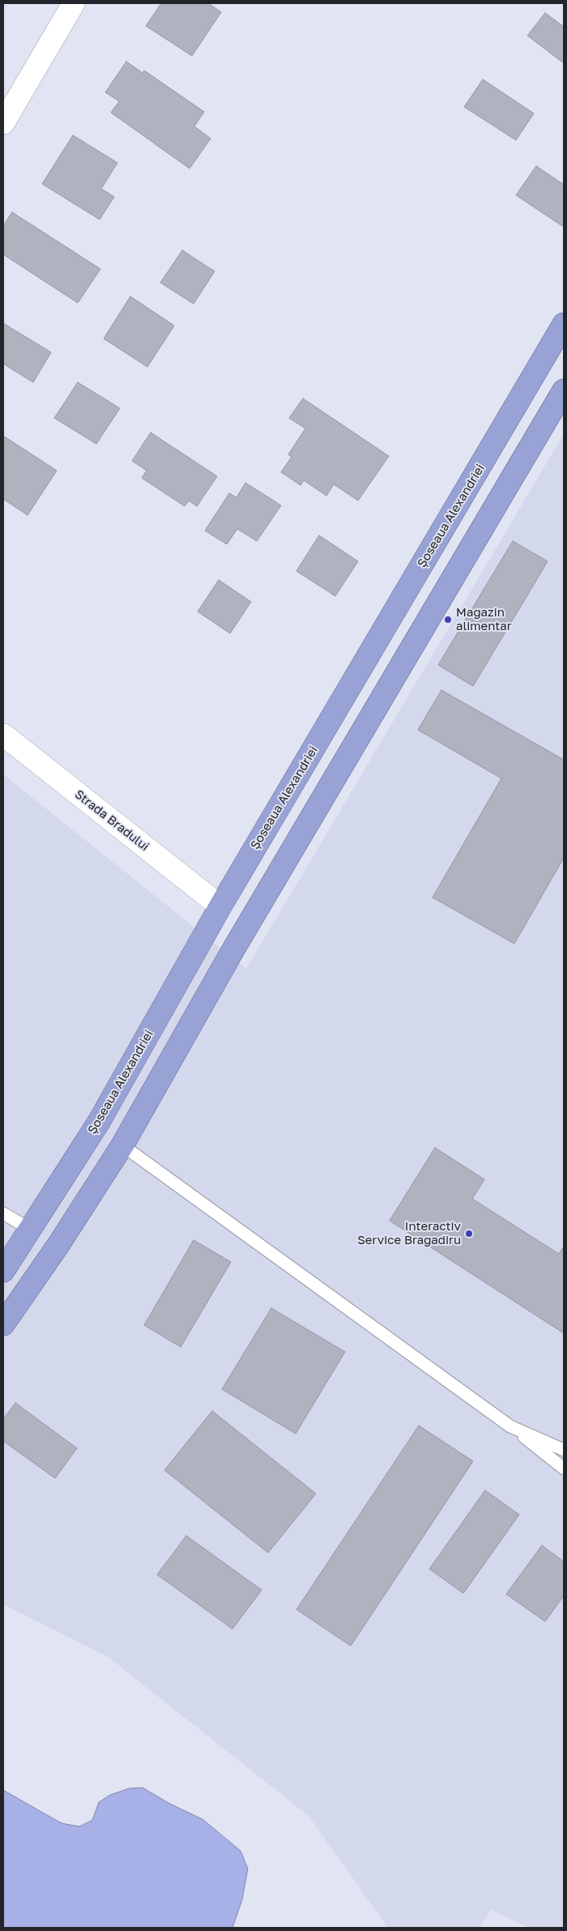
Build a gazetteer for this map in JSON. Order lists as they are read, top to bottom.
{
  "streets": {
    "highway": ["Șoseaua Alexandriei"],
    "street": ["Strada Bradului"]
  },
  "crossings": [
    ["Șoseaua Alexandriei", "Strada Bradului"]
  ],
  "places": ["Magazin alimentar", "Interactiv Service Bragadiru"]
}
